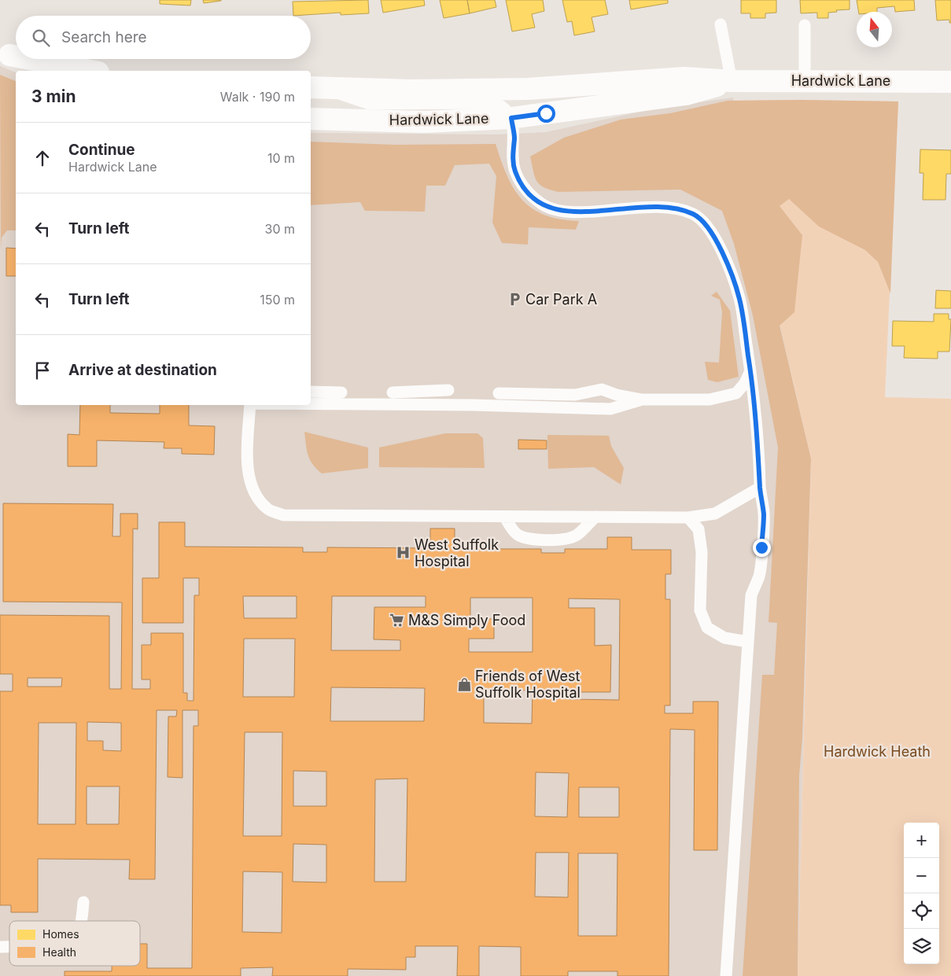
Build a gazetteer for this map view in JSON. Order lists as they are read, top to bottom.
{
  "streets": {
    "street": ["Hardwick Lane"]
  },
  "parks": ["Hardwick Heath"],
  "places": {
    "parking": ["Car Park A"],
    "hospital": ["West Suffolk Hospital"],
    "supermarket": ["M&S Simply Food"],
    "shop": ["Friends of West Suffolk Hospital"]
  },
  "legend": ["Homes", "Health"],
  "north": "top",
  "page": {
    "search": "Search here",
    "heading": ["3 min", "Walk · 190 m"],
    "list": [
      ["Continue", "Hardwick Lane", "10 m"],
      ["Turn left", "30 m"],
      ["Turn left", "150 m"],
      "Arrive at destination"
    ],
    "map_buttons": ["+", "−"]
  }
}
